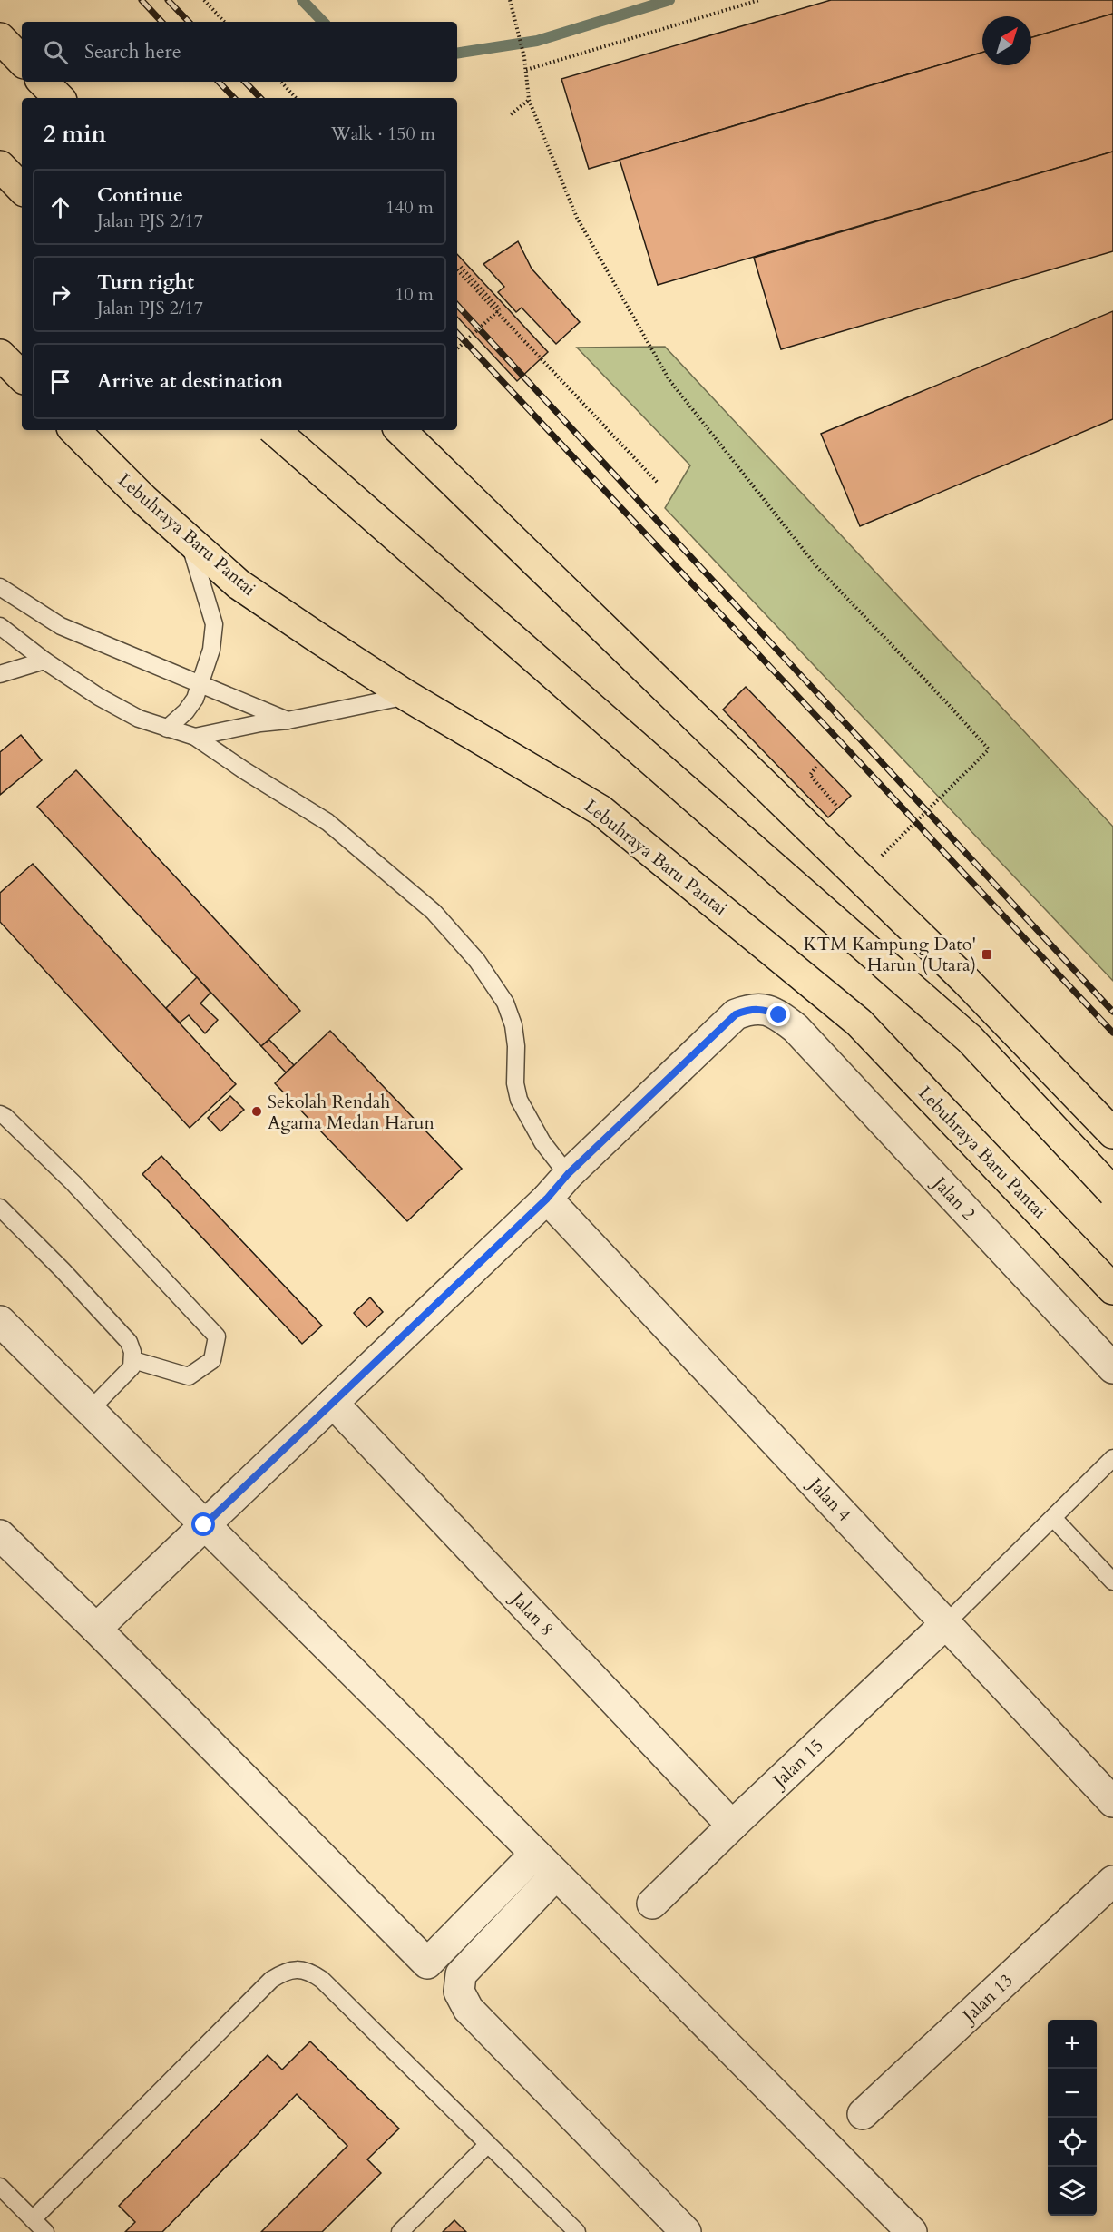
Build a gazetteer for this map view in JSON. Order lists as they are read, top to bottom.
{
  "streets": {
    "highway": ["Lebuhraya Baru Pantai"],
    "street": [
      "Jalan 2",
      "Jalan 4",
      "Jalan 8",
      "Jalan 15",
      "Jalan 13"
    ]
  },
  "crossings": [
    ["Jalan 2", "Jalan 4"],
    ["Jalan 2", "Jalan 8"],
    ["Jalan 4", "Jalan 15"],
    ["Jalan 8", "Jalan 15"]
  ],
  "places": {
    "transit": ["KTM Kampung Dato' Harun (Utara)"],
    "other": ["Sekolah Rendah Agama Medan Harun"]
  },
  "north": "top right",
  "page": {
    "search": "Search here",
    "heading": ["2 min", "Walk · 150 m"],
    "list": [
      ["Continue", "Jalan PJS 2/17", "140 m"],
      ["Turn right", "Jalan PJS 2/17", "10 m"],
      "Arrive at destination"
    ],
    "map_buttons": ["+", "−"]
  }
}
